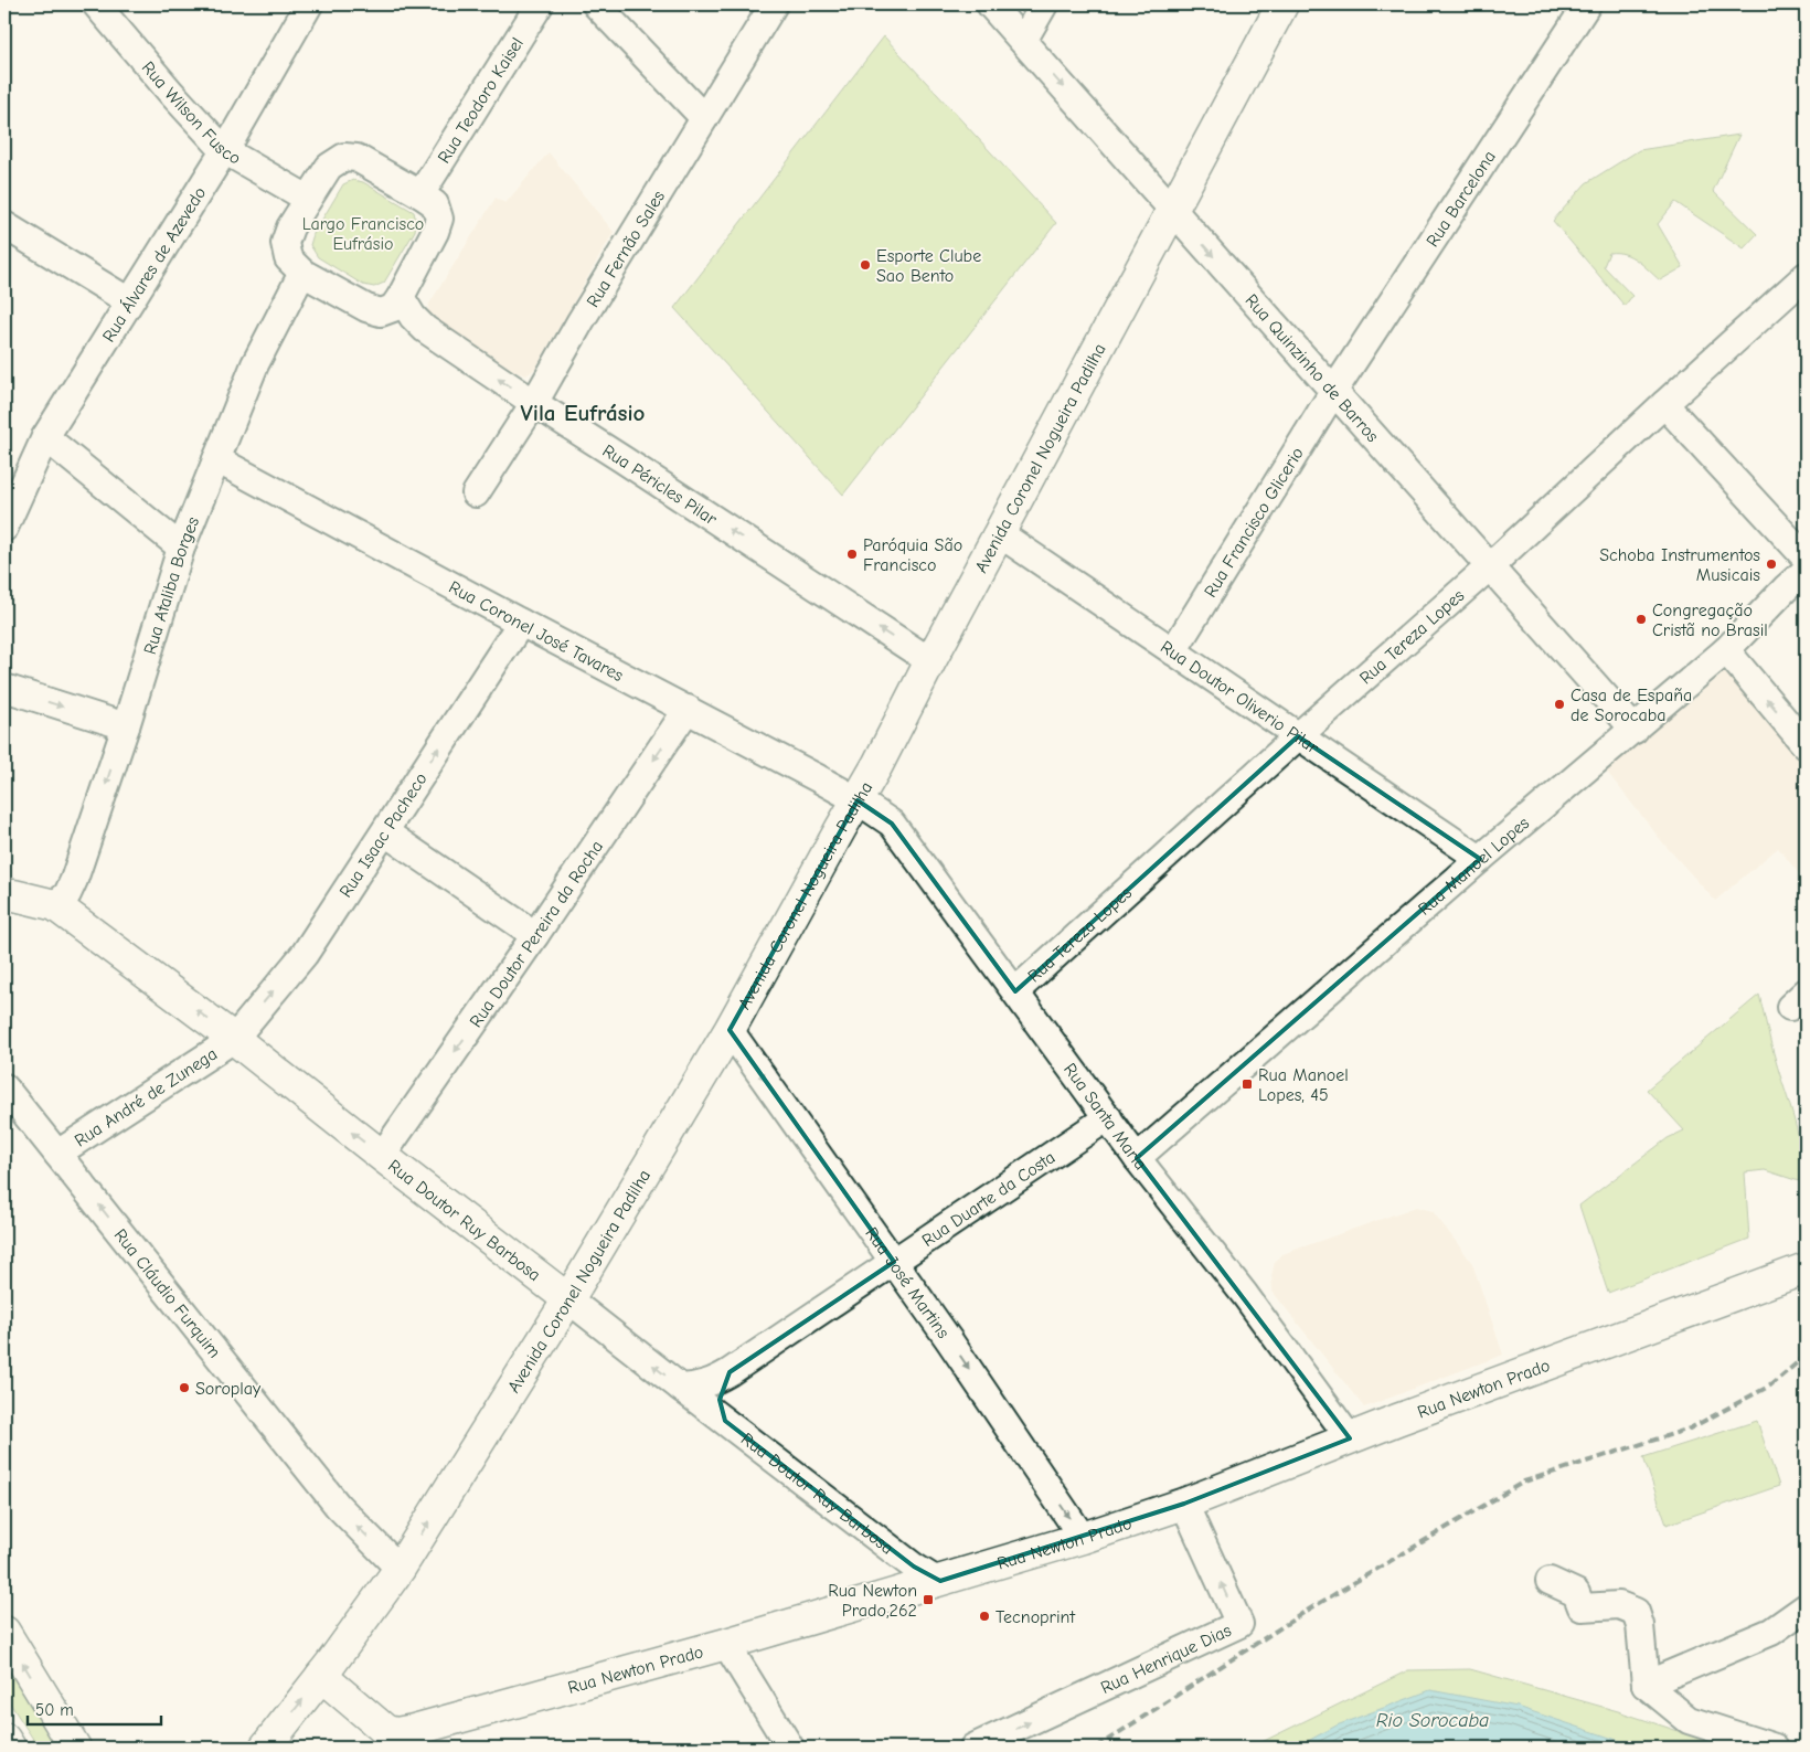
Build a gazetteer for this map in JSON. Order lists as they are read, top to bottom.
{
  "streets": {
    "main road": ["Avenida Coronel Nogueira Padilha", "Rua Doutor Ruy Barbosa", "Rua Newton Prado"],
    "street": [
      "Rua Teodoro Kaisel",
      "Rua Wilson Fusco",
      "Rua Barcelona",
      "Rua Fernão Sales",
      "Rua Álvares de Azevedo",
      "Rua Quinzinho de Barros",
      "Rua Péricles Pilar",
      "Rua Francisco Glicerio",
      "Rua Ataliba Borges",
      "Rua Coronel José Tavares",
      "Rua Tereza Lopes",
      "Rua Doutor Oliverio Pilar",
      "Rua Isaac Pacheco",
      "Rua Manoel Lopes",
      "Rua Doutor Pereira da Rocha",
      "Rua André de Zunega",
      "Rua Santa Maria",
      "Rua Duarte da Costa",
      "Rua José Martins",
      "Rua Cláudio Furquim",
      "Rua Henrique Dias"
    ]
  },
  "crossings": [
    ["Rua Teodoro Kaisel", "Rua Wilson Fusco"],
    ["Rua Teodoro Kaisel", "Rua Péricles Pilar"],
    ["Rua Teodoro Kaisel", "Rua Ataliba Borges"],
    ["Rua Wilson Fusco", "Rua Álvares de Azevedo"],
    ["Rua Wilson Fusco", "Rua Péricles Pilar"],
    ["Rua Wilson Fusco", "Rua Ataliba Borges"],
    ["Rua Barcelona", "Rua Quinzinho de Barros"],
    ["Rua Barcelona", "Rua Francisco Glicerio"],
    ["Rua Fernão Sales", "Rua Péricles Pilar"],
    ["Rua Quinzinho de Barros", "Avenida Coronel Nogueira Padilha"],
    ["Rua Quinzinho de Barros", "Rua Francisco Glicerio"],
    ["Rua Quinzinho de Barros", "Rua Tereza Lopes"],
    ["Rua Quinzinho de Barros", "Rua Manoel Lopes"],
    ["Avenida Coronel Nogueira Padilha", "Rua Péricles Pilar"],
    ["Avenida Coronel Nogueira Padilha", "Rua Coronel José Tavares"],
    ["Avenida Coronel Nogueira Padilha", "Rua Doutor Oliverio Pilar"],
    ["Avenida Coronel Nogueira Padilha", "Rua Santa Maria"],
    ["Avenida Coronel Nogueira Padilha", "Rua Doutor Ruy Barbosa"],
    ["Avenida Coronel Nogueira Padilha", "Rua José Martins"],
    ["Avenida Coronel Nogueira Padilha", "Rua Cláudio Furquim"],
    ["Avenida Coronel Nogueira Padilha", "Rua Newton Prado"],
    ["Rua Péricles Pilar", "Rua Ataliba Borges"],
    ["Rua Francisco Glicerio", "Rua Doutor Oliverio Pilar"],
    ["Rua Ataliba Borges", "Rua Coronel José Tavares"],
    ["Rua Ataliba Borges", "Rua Doutor Ruy Barbosa"],
    ["Rua Coronel José Tavares", "Rua Isaac Pacheco"],
    ["Rua Coronel José Tavares", "Rua Doutor Pereira da Rocha"],
    ["Rua Coronel José Tavares", "Rua Santa Maria"],
    ["Rua Tereza Lopes", "Rua Doutor Oliverio Pilar"],
    ["Rua Tereza Lopes", "Rua Santa Maria"],
    ["Rua Doutor Oliverio Pilar", "Rua Manoel Lopes"],
    ["Rua Isaac Pacheco", "Rua André de Zunega"],
    ["Rua Isaac Pacheco", "Rua Doutor Ruy Barbosa"],
    ["Rua Manoel Lopes", "Rua Santa Maria"],
    ["Rua Doutor Pereira da Rocha", "Rua Doutor Ruy Barbosa"],
    ["Rua André de Zunega", "Rua Doutor Ruy Barbosa"],
    ["Rua André de Zunega", "Rua Cláudio Furquim"],
    ["Rua Santa Maria", "Rua Duarte da Costa"],
    ["Rua Santa Maria", "Rua Newton Prado"],
    ["Rua Duarte da Costa", "Rua Doutor Ruy Barbosa"],
    ["Rua Duarte da Costa", "Rua José Martins"],
    ["Rua Doutor Ruy Barbosa", "Rua Newton Prado"],
    ["Rua José Martins", "Rua Newton Prado"],
    ["Rua Newton Prado", "Rua Henrique Dias"]
  ],
  "one_way": [
    "Rua Quinzinho de Barros",
    "Rua Péricles Pilar",
    "Rua Isaac Pacheco",
    "Rua Doutor Pereira da Rocha",
    "Rua Doutor Ruy Barbosa",
    "Rua José Martins",
    "Rua Cláudio Furquim"
  ],
  "districts": ["Vila Eufrásio"],
  "water": ["Rio Sorocaba"],
  "parks": ["Largo Francisco Eufrásio"],
  "places": {
    "other": [
      "Esporte Clube Sao Bento",
      "Paróquia São Francisco",
      "Schoba Instrumentos Musicais",
      "Congregação Cristã no Brasil",
      "Casa de España de Sorocaba",
      "Soroplay",
      "Tecnoprint"
    ],
    "transit": ["Rua Manoel Lopes, 45", "Rua Newton Prado,262"]
  },
  "scale_bar": "50 m"
}
